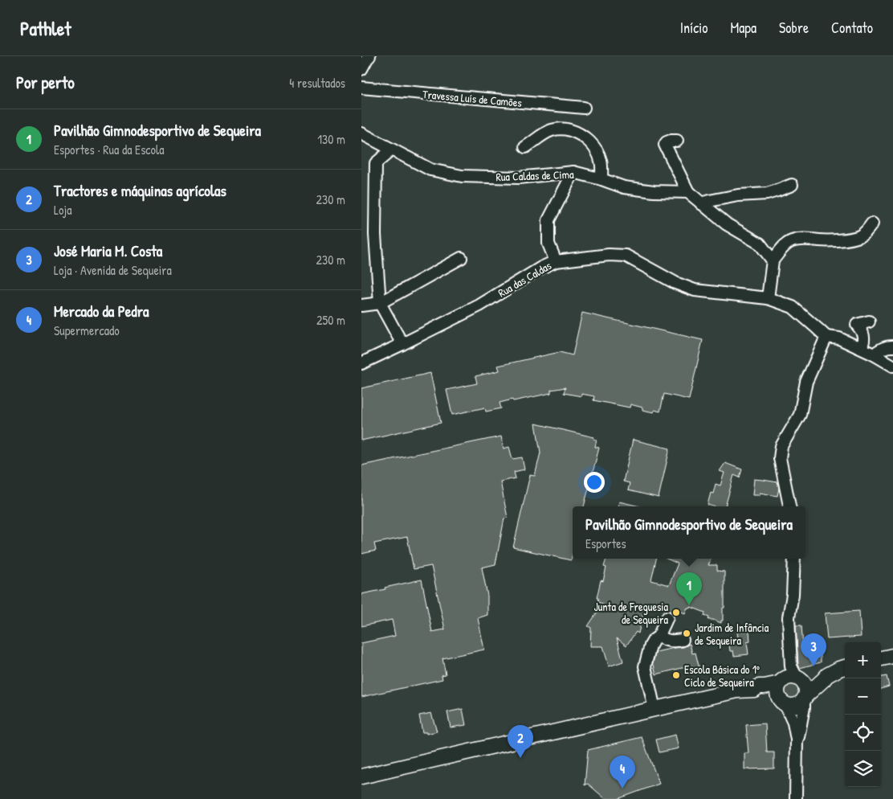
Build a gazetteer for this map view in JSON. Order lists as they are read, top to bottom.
{
  "streets": {
    "street": ["Travessa Luís de Camões", "Rua Caldas de Cima", "Rua das Caldas"]
  },
  "places": ["Junta de Freguesia de Sequeira", "Jardim de Infância de Sequeira", "Escola Básica do 1º Ciclo de Sequeira"],
  "page": {
    "header": "Pathlet",
    "nav": [
      "Início",
      "Mapa",
      "Sobre",
      "Contato"
    ],
    "heading": ["Por perto", "4 resultados"],
    "list": [
      {
        "mark": "1",
        "name": "Pavilhão Gimnodesportivo de Sequeira",
        "note": "Esportes · Rua da Escola",
        "value": "130 m"
      },
      {
        "mark": "2",
        "name": "Tractores e máquinas agrícolas",
        "note": "Loja",
        "value": "230 m"
      },
      {
        "mark": "3",
        "name": "José Maria M. Costa",
        "note": "Loja · Avenida de Sequeira",
        "value": "230 m"
      },
      {
        "mark": "4",
        "name": "Mercado da Pedra",
        "note": "Supermercado",
        "value": "250 m"
      }
    ],
    "popup": ["Pavilhão Gimnodesportivo de Sequeira", "Esportes"],
    "pins": [
      "1",
      "3",
      "2",
      "4"
    ],
    "map_buttons": ["+", "−"]
  }
}
